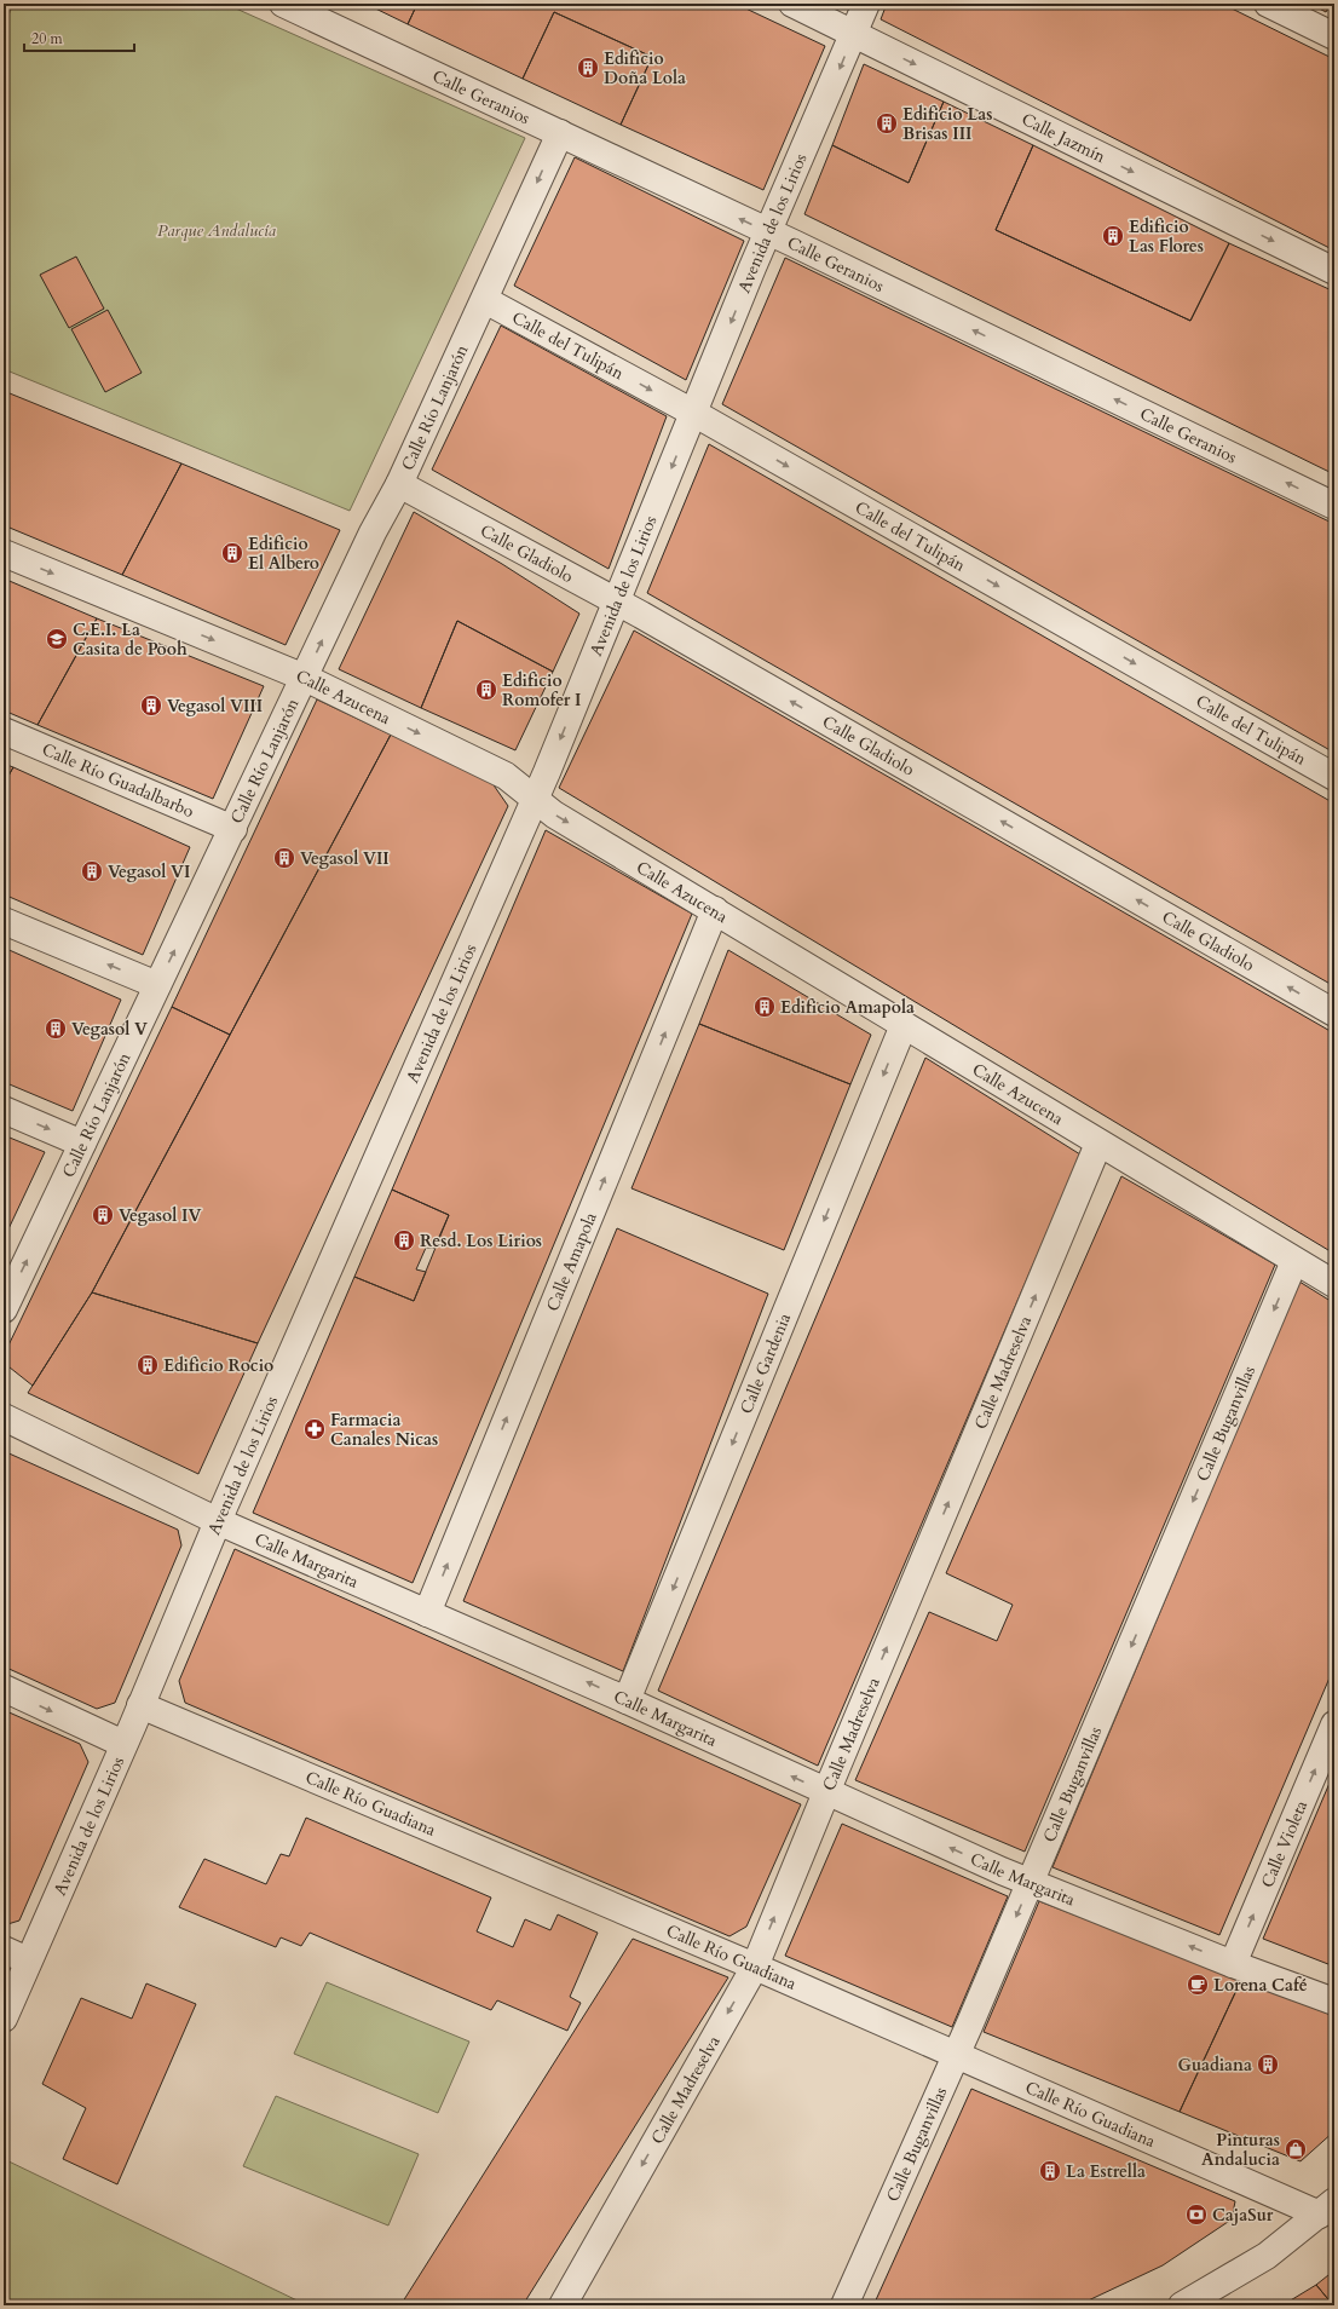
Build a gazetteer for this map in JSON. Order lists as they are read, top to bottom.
{
  "streets": {
    "street": [
      "Calle Geranios",
      "Calle Jazmín",
      "Avenida de los Lirios",
      "Calle del Tulipán",
      "Calle Río Lanjarón",
      "Calle Gladiolo",
      "Calle Azucena",
      "Calle Río Guadalbarbo",
      "Calle Amapola",
      "Calle Gardenia",
      "Calle Madreselva",
      "Calle Buganvillas",
      "Calle Margarita",
      "Calle Río Guadiana",
      "Calle Violeta"
    ]
  },
  "crossings": [
    ["Calle Geranios", "Avenida de los Lirios"],
    ["Calle Geranios", "Calle Río Lanjarón"],
    ["Calle Jazmín", "Avenida de los Lirios"],
    ["Avenida de los Lirios", "Calle del Tulipán"],
    ["Avenida de los Lirios", "Calle Gladiolo"],
    ["Avenida de los Lirios", "Calle Azucena"],
    ["Avenida de los Lirios", "Calle Margarita"],
    ["Avenida de los Lirios", "Calle Río Guadiana"],
    ["Calle del Tulipán", "Calle Río Lanjarón"],
    ["Calle Río Lanjarón", "Calle Gladiolo"],
    ["Calle Río Lanjarón", "Calle Azucena"],
    ["Calle Río Lanjarón", "Calle Río Guadalbarbo"],
    ["Calle Azucena", "Calle Amapola"],
    ["Calle Azucena", "Calle Gardenia"],
    ["Calle Azucena", "Calle Madreselva"],
    ["Calle Azucena", "Calle Buganvillas"],
    ["Calle Amapola", "Calle Margarita"],
    ["Calle Gardenia", "Calle Margarita"],
    ["Calle Madreselva", "Calle Margarita"],
    ["Calle Madreselva", "Calle Río Guadiana"],
    ["Calle Buganvillas", "Calle Margarita"],
    ["Calle Buganvillas", "Calle Río Guadiana"],
    ["Calle Margarita", "Calle Violeta"]
  ],
  "one_way": [
    "Calle Geranios",
    "Calle Jazmín",
    "Avenida de los Lirios",
    "Calle del Tulipán",
    "Calle Gladiolo",
    "Calle Azucena",
    "Calle Amapola",
    "Calle Gardenia",
    "Calle Buganvillas",
    "Calle Margarita",
    "Calle Violeta"
  ],
  "parks": ["Parque Andalucía"],
  "places": {
    "building": [
      "Edificio Doña Lola",
      "Edificio Las Brisas III",
      "Edificio Las Flores",
      "Edificio El Albero",
      "Edificio Romofer I",
      "Vegasol VIII",
      "Vegasol VII",
      "Vegasol VI",
      "Edificio Amapola",
      "Vegasol V",
      "Vegasol IV",
      "Resd. Los Lirios",
      "Edificio Rocio",
      "Guadiana",
      "La Estrella"
    ],
    "school or university": ["C.E.I. La Casita de Pooh"],
    "pharmacy": ["Farmacia Canales Nicas"],
    "cafe": ["Lorena Café"],
    "shop": ["Pinturas Andalucia"],
    "bank": ["CajaSur"]
  },
  "scale_bar": "20 m"
}
